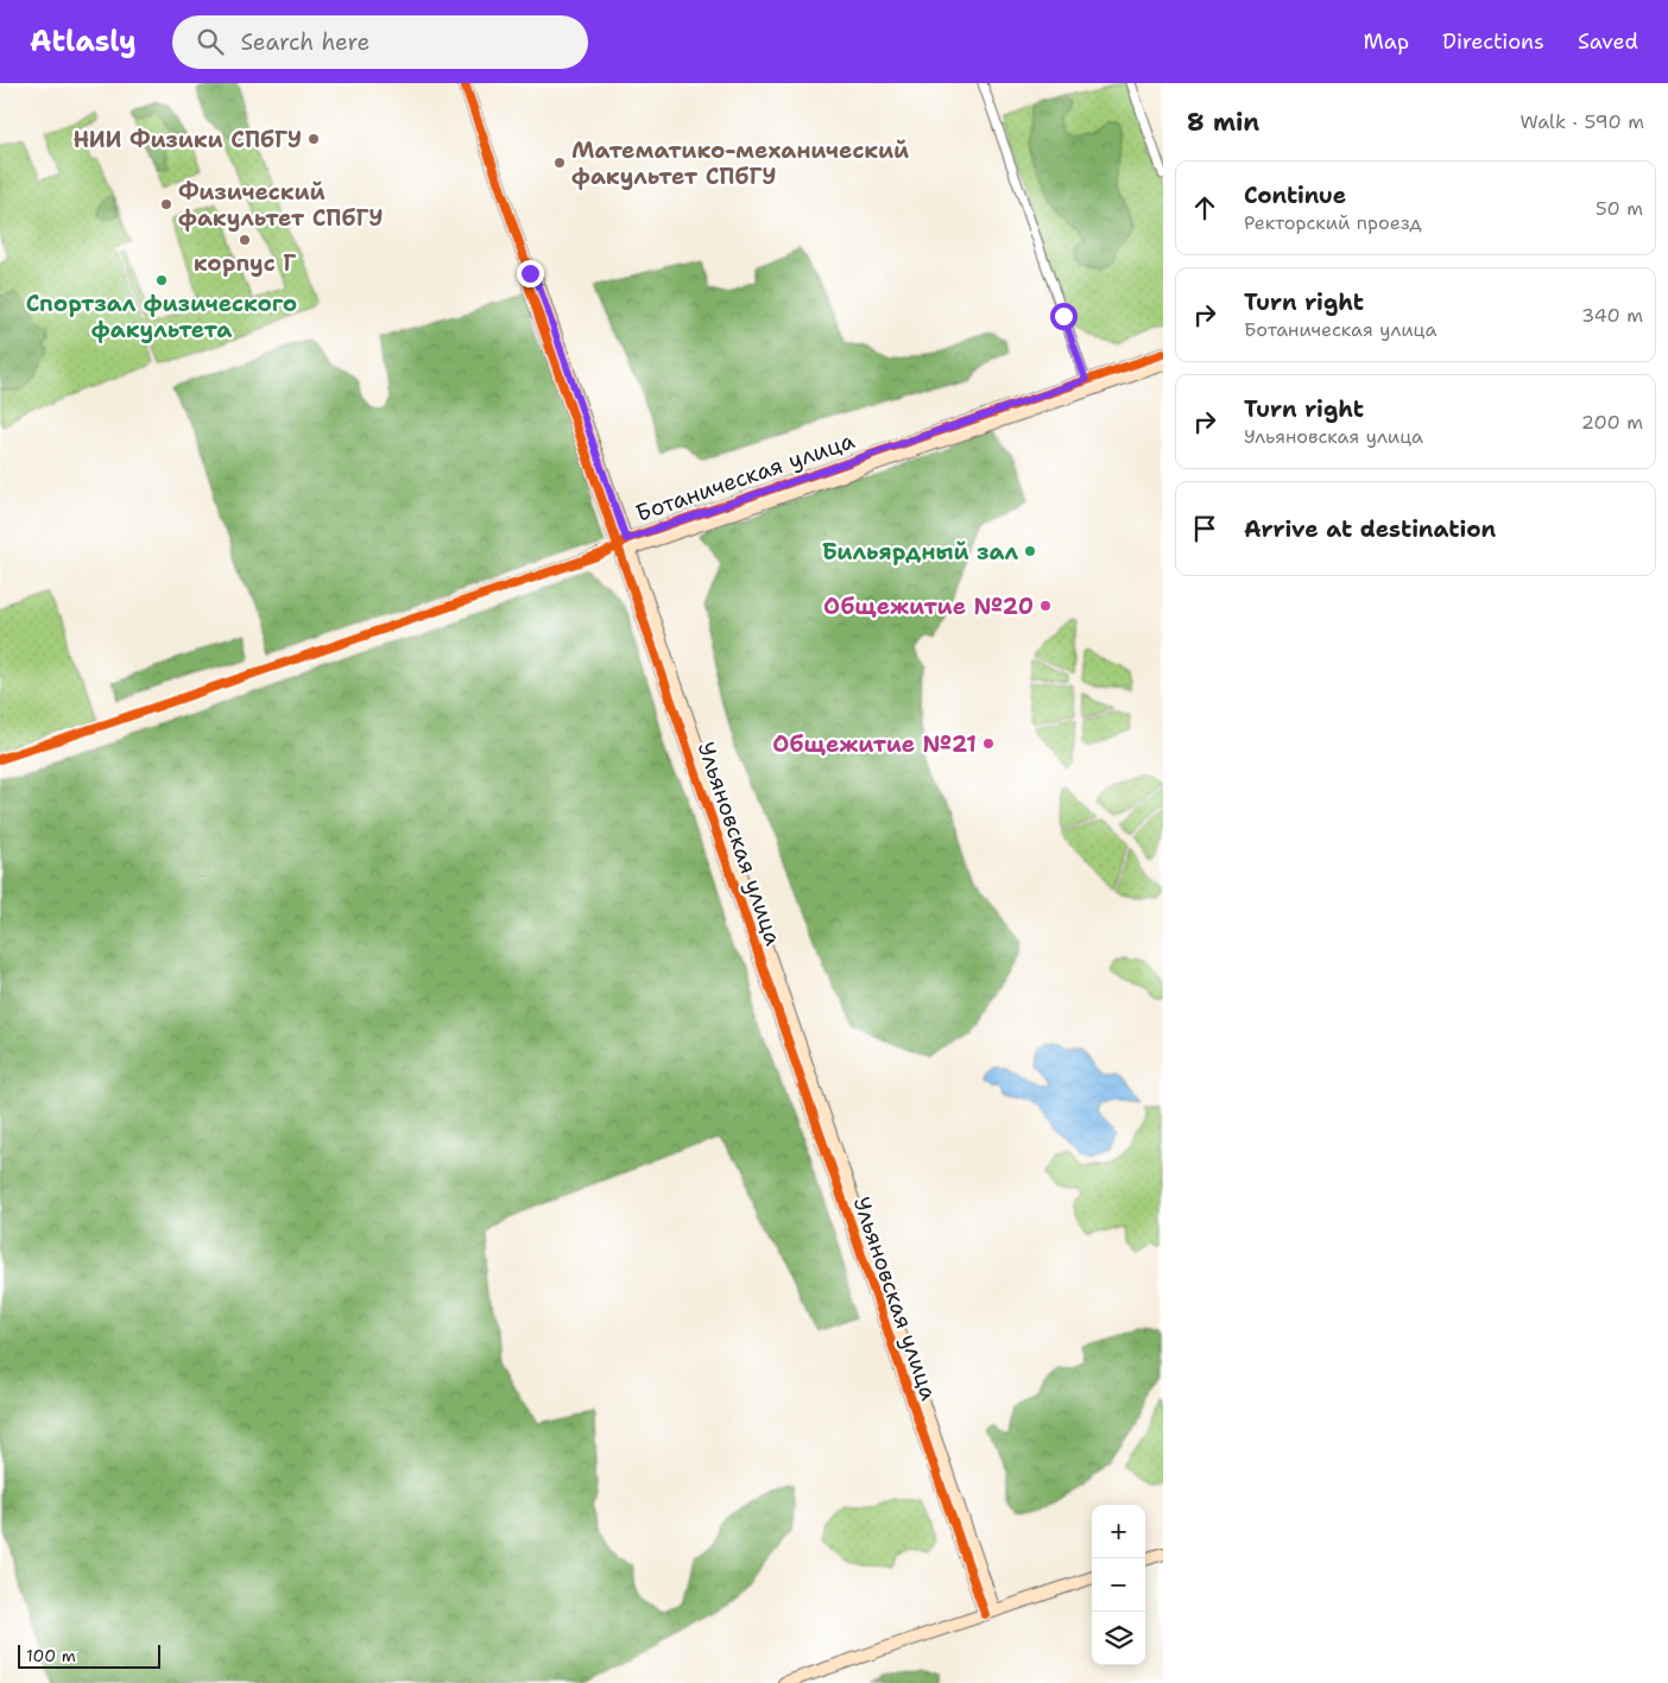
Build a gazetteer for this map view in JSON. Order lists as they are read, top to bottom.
{
  "streets": {
    "street": ["Ботаническая улица", "Ульяновская улица"]
  },
  "crossings": [
    ["Ботаническая улица", "Ульяновская улица"]
  ],
  "places": [
    "НИИ Физики СПбГУ",
    "Математико-механический факультет СПбГУ",
    "Физический факультет СПбГУ",
    "корпус Г",
    "Спортзал физического факультета",
    "Бильярдный зал",
    "Общежитие №20",
    "Общежитие №21"
  ],
  "scale_bar": "100 m",
  "page": {
    "header": "Atlasly",
    "search": "Search here",
    "nav": ["Map", "Directions", "Saved"],
    "heading": ["8 min", "Walk · 590 m"],
    "list": [
      ["Continue", "Ректорский проезд", "50 m"],
      ["Turn right", "Ботаническая улица", "340 m"],
      ["Turn right", "Ульяновская улица", "200 m"],
      "Arrive at destination"
    ],
    "map_buttons": ["+", "−"],
    "scale": "100 m"
  }
}
